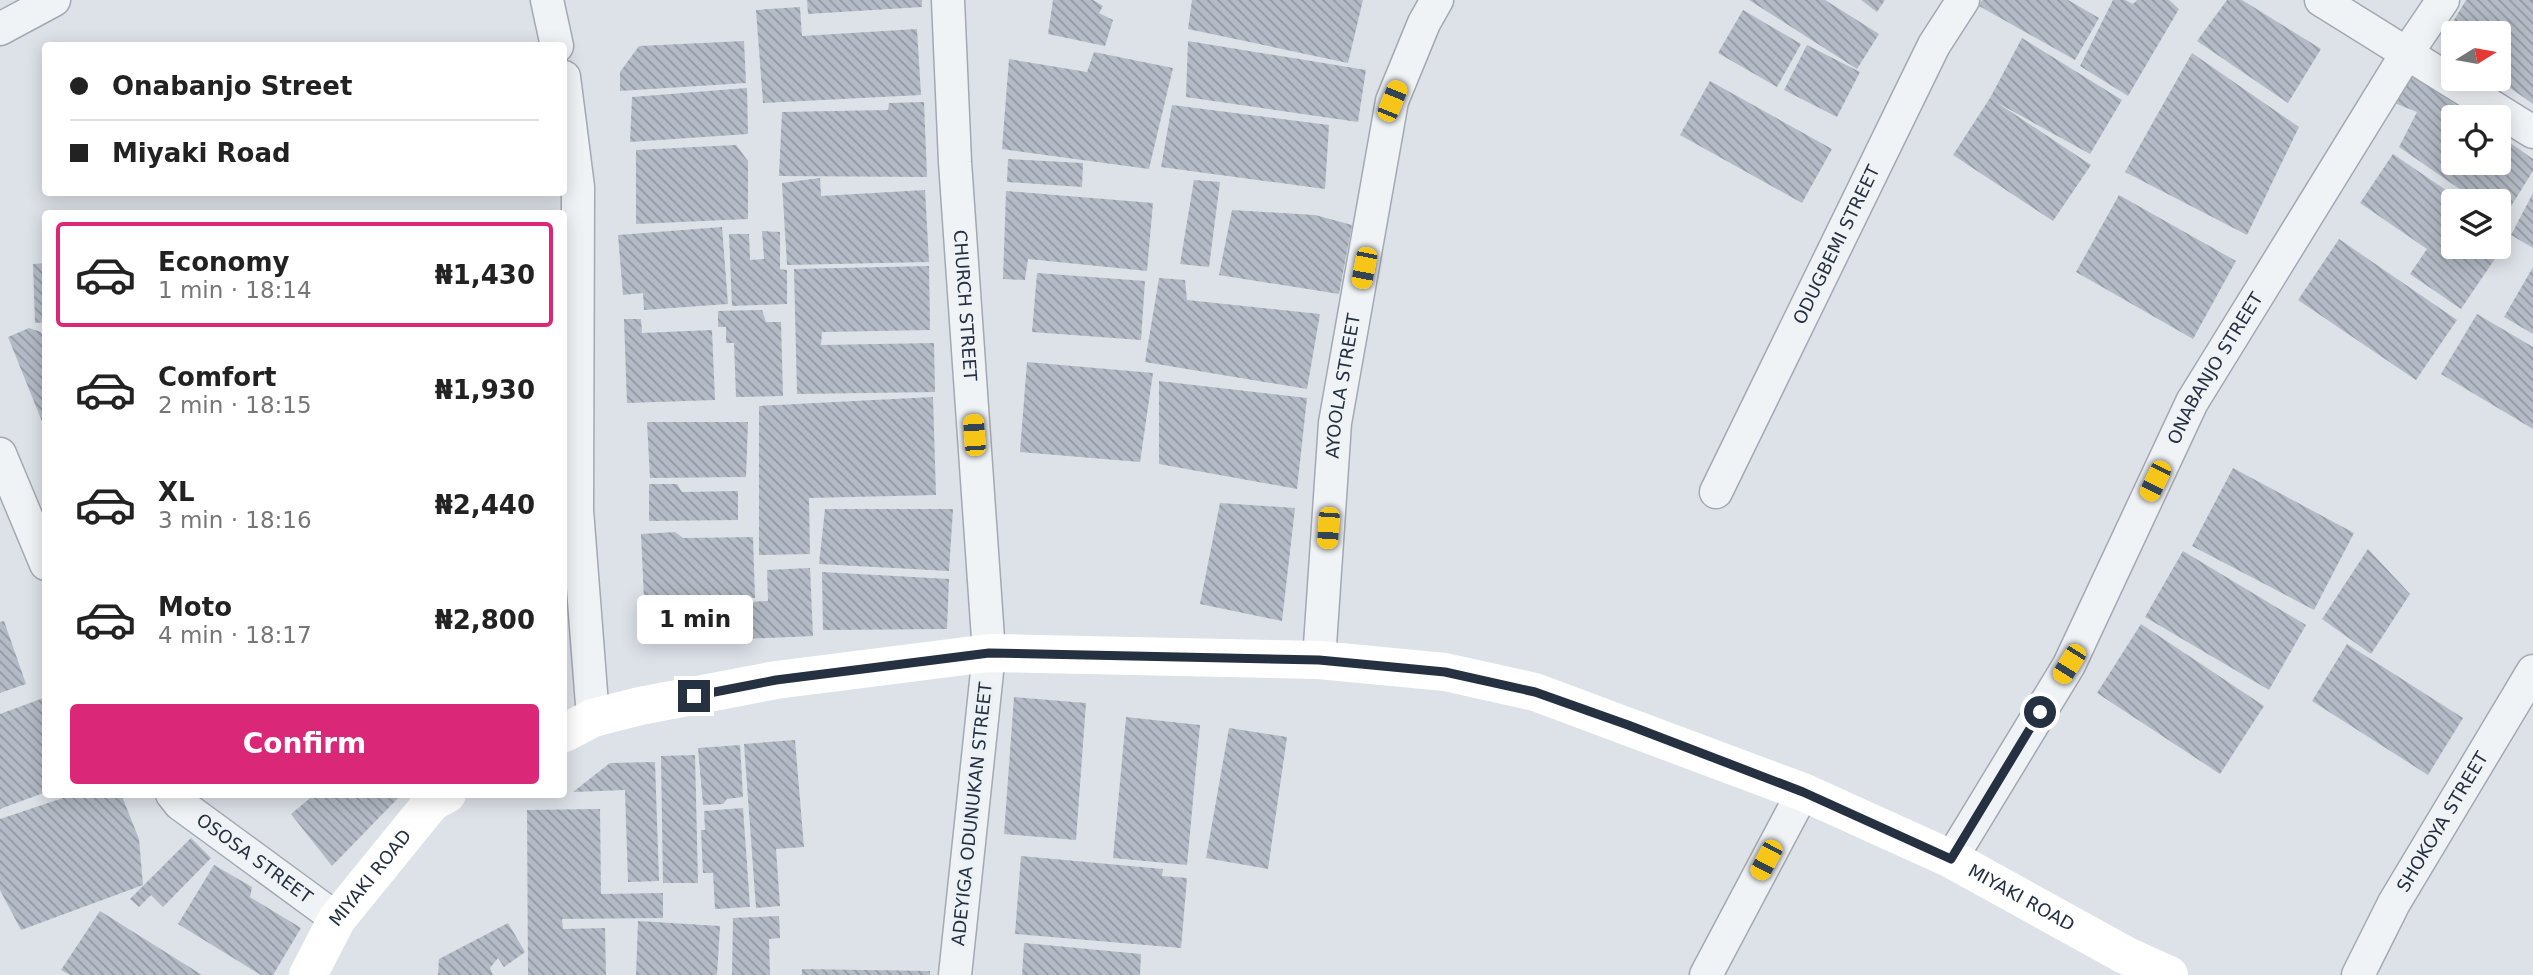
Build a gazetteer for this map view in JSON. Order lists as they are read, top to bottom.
{
  "streets": {
    "street": [
      "ODUGBEMI STREET",
      "CHURCH STREET",
      "ONABANJO STREET",
      "AYOOLA STREET",
      "ADEYIGA ODUNUKAN STREET",
      "SHOKOYA STREET",
      "OSOSA STREET",
      "MIYAKI ROAD"
    ]
  },
  "crossings": [
    ["CHURCH STREET", "ADEYIGA ODUNUKAN STREET"],
    ["CHURCH STREET", "MIYAKI ROAD"],
    ["ONABANJO STREET", "MIYAKI ROAD"],
    ["AYOOLA STREET", "MIYAKI ROAD"],
    ["ADEYIGA ODUNUKAN STREET", "MIYAKI ROAD"],
    ["OSOSA STREET", "MIYAKI ROAD"]
  ],
  "north": "right",
  "page": {
    "banner": ["Onabanjo Street", "Miyaki Road"],
    "list": [
      {
        "name": "Economy",
        "note": "1 min · 18:14",
        "value": "₦1,430"
      },
      {
        "name": "Comfort",
        "note": "2 min · 18:15",
        "value": "₦1,930"
      },
      {
        "name": "XL",
        "note": "3 min · 18:16",
        "value": "₦2,440"
      },
      {
        "name": "Moto",
        "note": "4 min · 18:17",
        "value": "₦2,800"
      }
    ],
    "bubble": "1 min",
    "buttons": "Confirm"
  }
}
